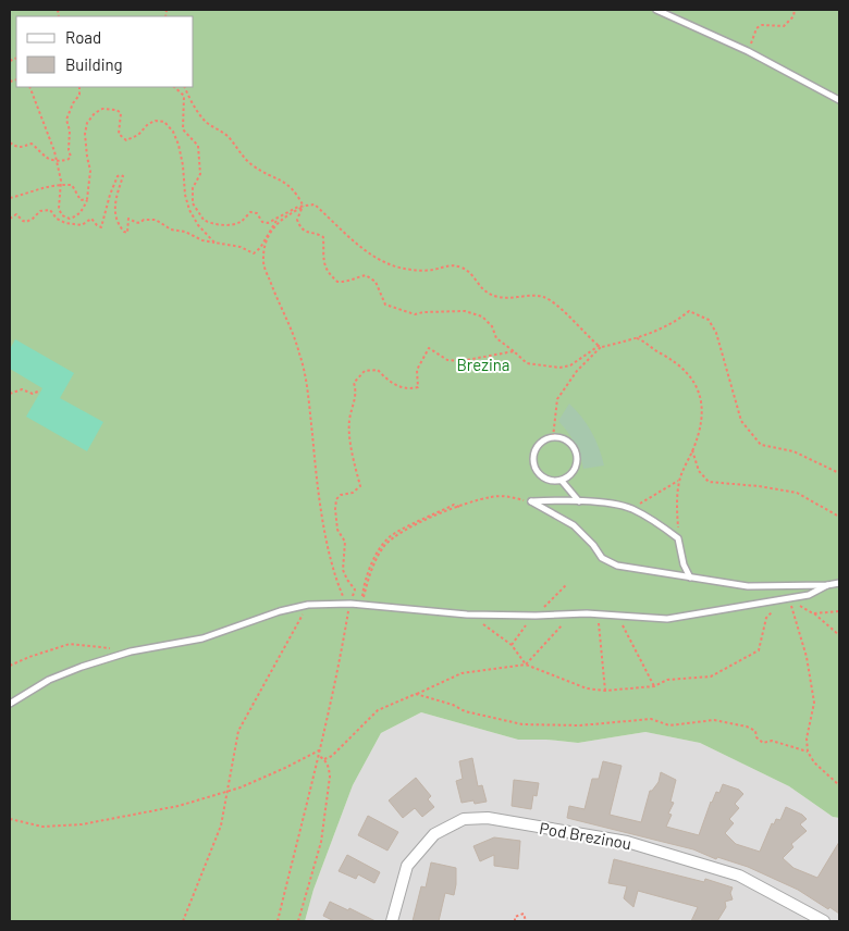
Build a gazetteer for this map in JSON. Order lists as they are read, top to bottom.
{
  "streets": {
    "street": ["Pod Brezinou"]
  },
  "parks": ["Brezina"],
  "legend": ["Road", "Building"]
}
